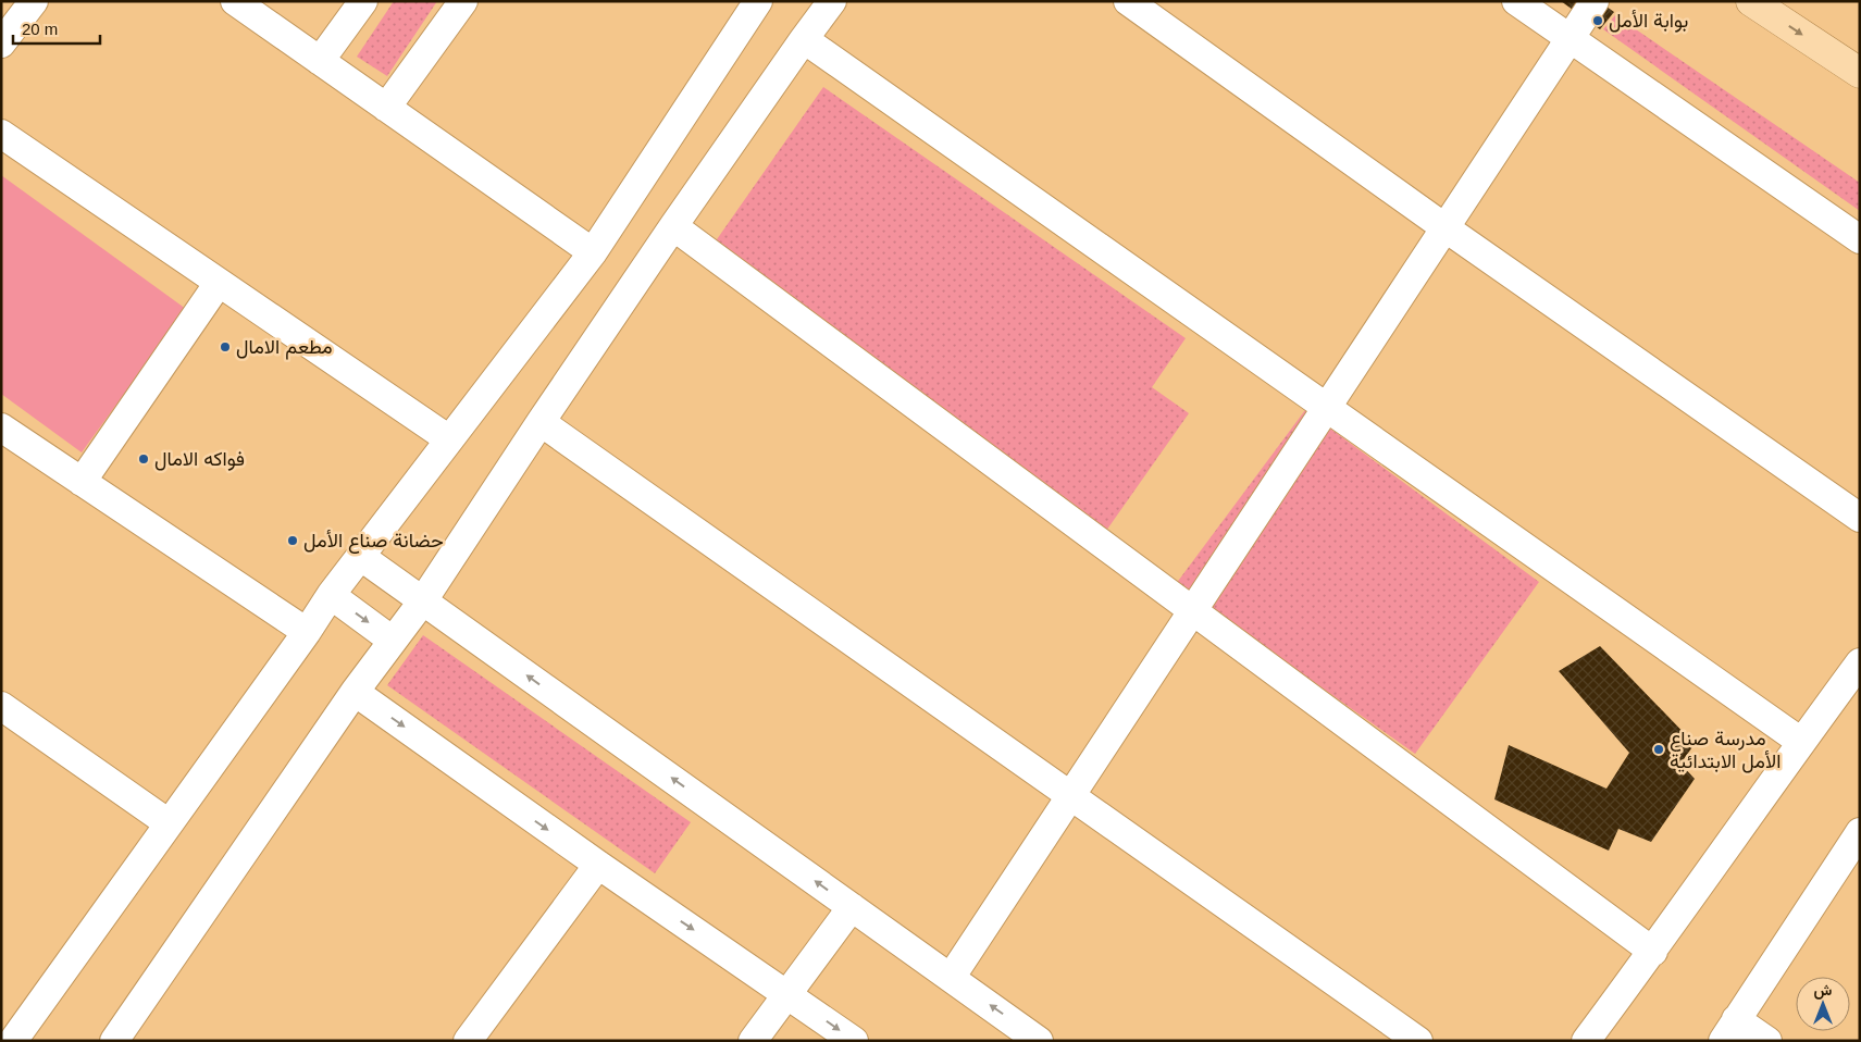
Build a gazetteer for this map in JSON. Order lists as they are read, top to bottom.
{
  "places": [
    "بوابة الأمل",
    "مطعم الامال",
    "فواكه الامال",
    "حضانة صناع الأمل",
    "مدرسة صناع الأمل الابتدائية"
  ],
  "scale_bar": "20 m",
  "north": "top"
}
